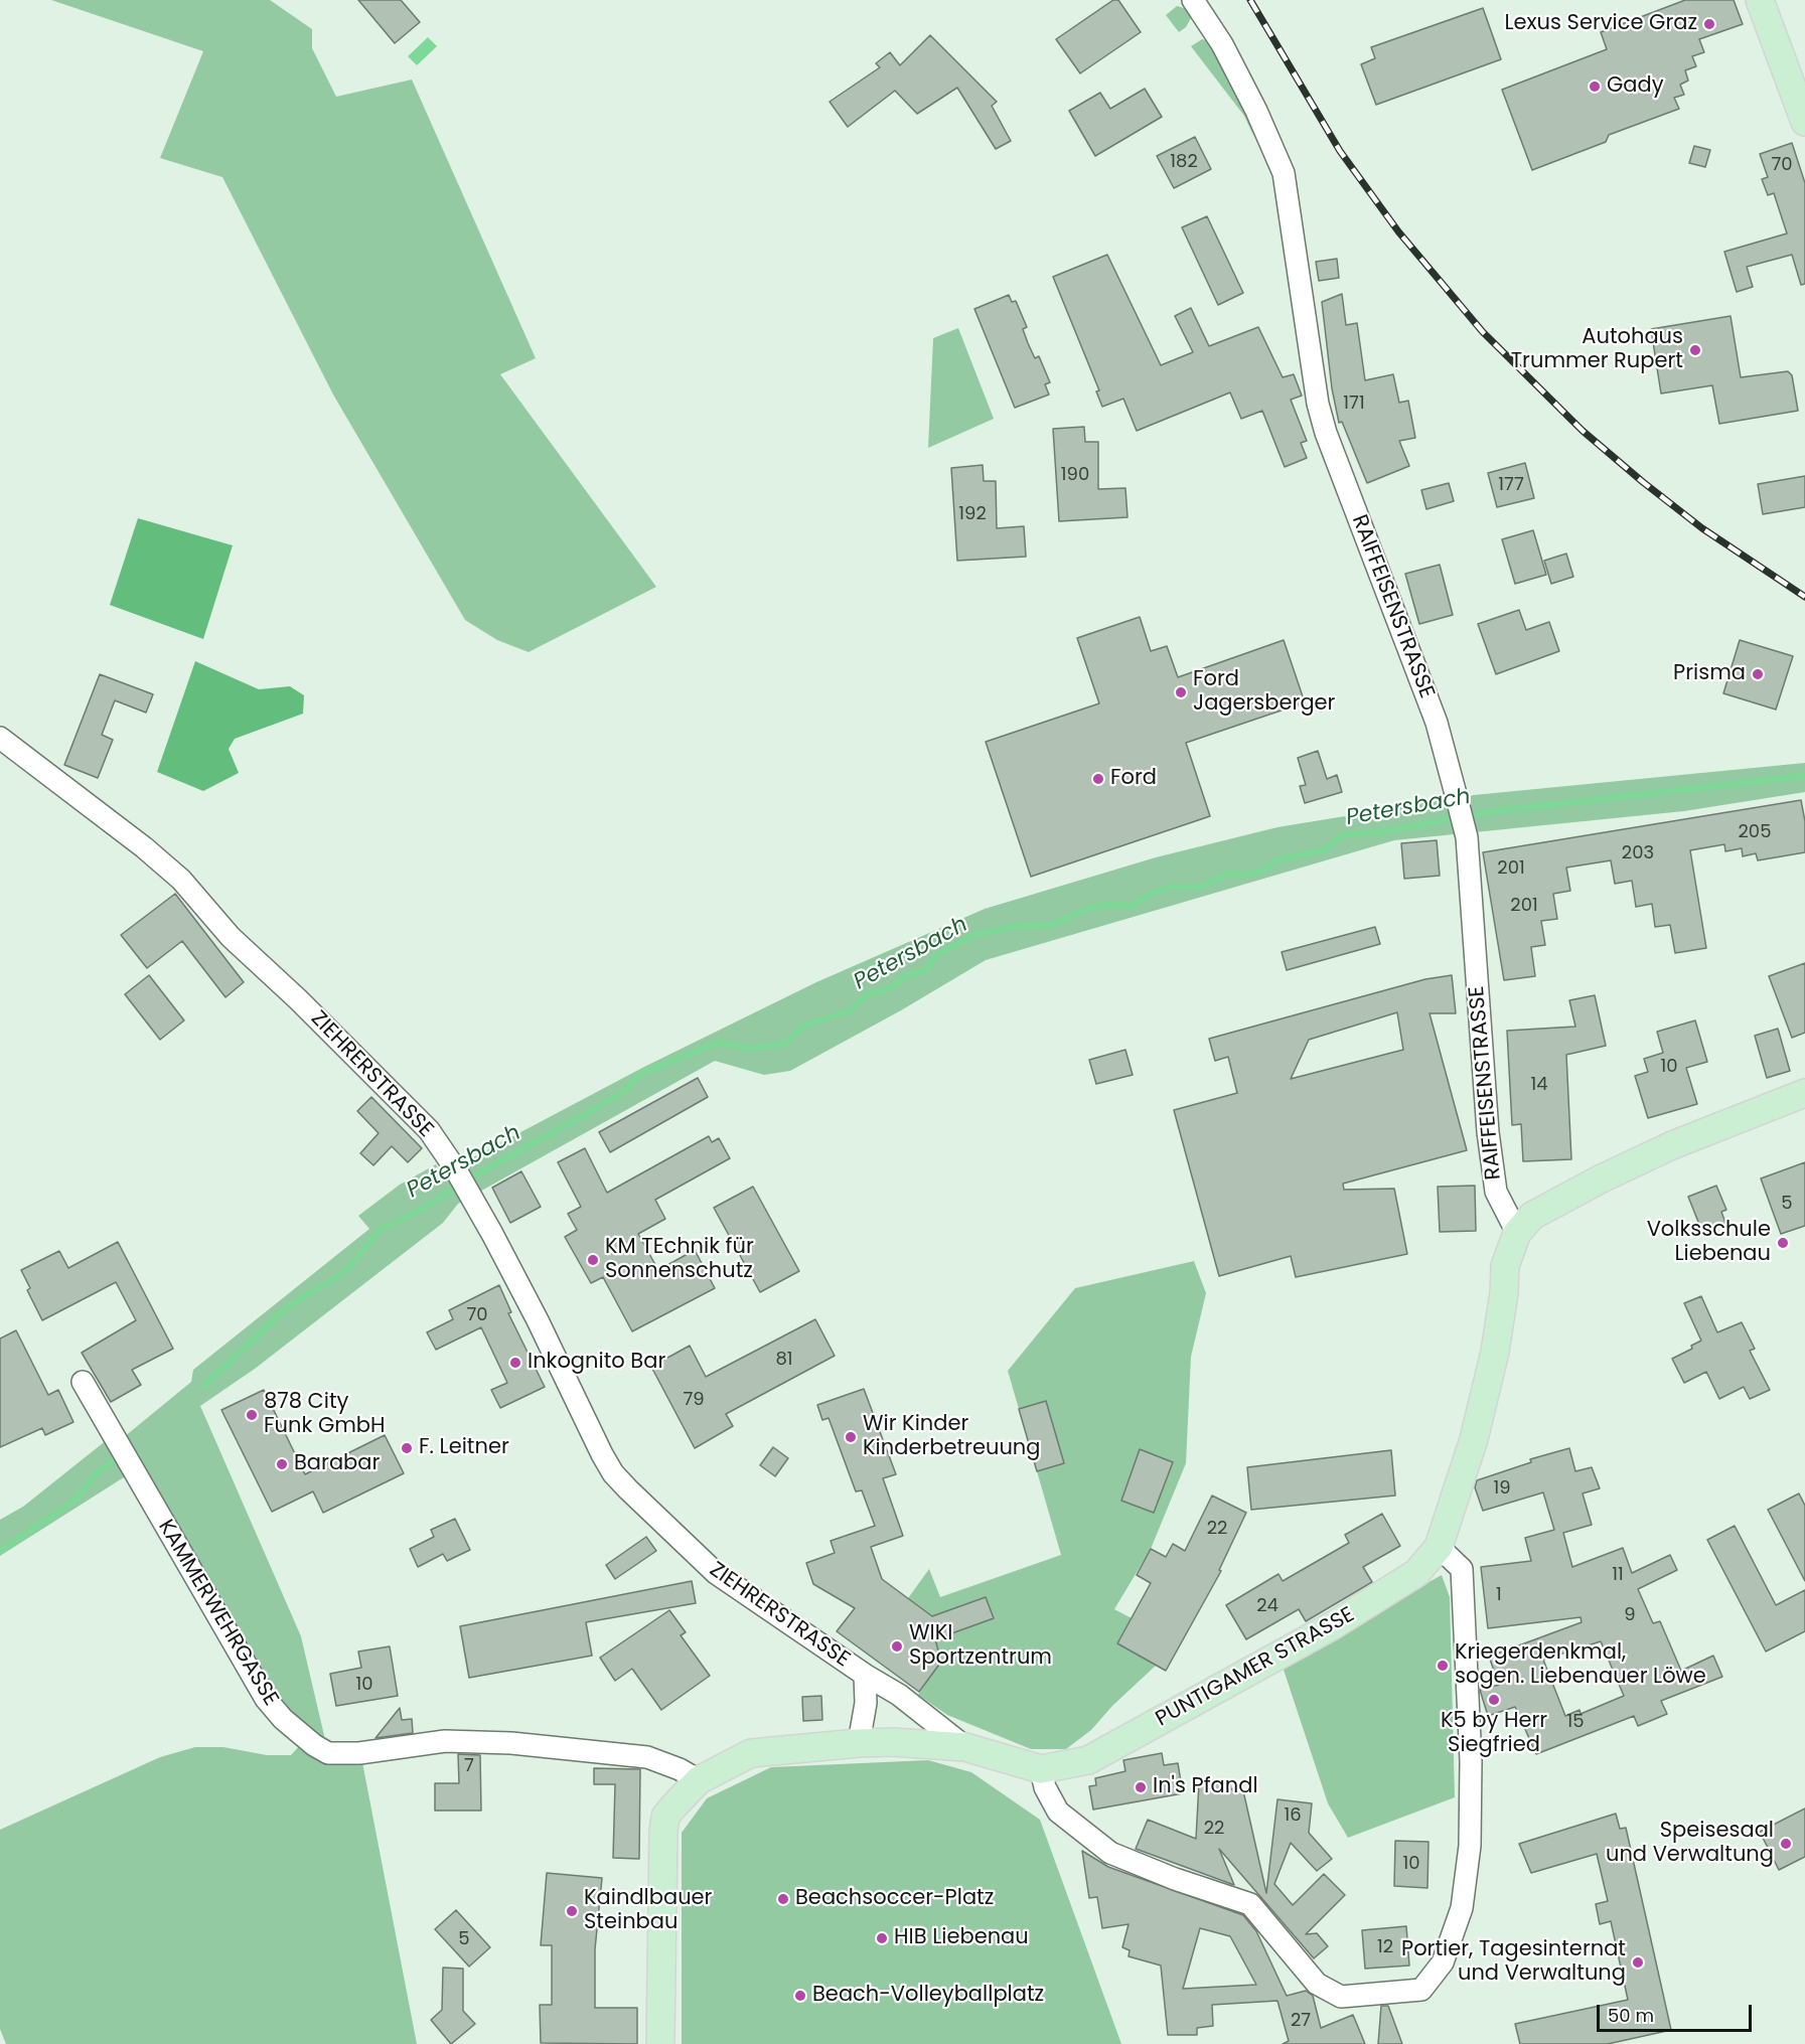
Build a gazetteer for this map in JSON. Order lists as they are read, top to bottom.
{
  "streets": {
    "main road": ["PUNTIGAMER STRASSE"],
    "street": ["RAIFFEISENSTRASSE", "ZIEHRERSTRASSE", "KAMMERWEHRGASSE"]
  },
  "crossings": [
    ["RAIFFEISENSTRASSE", "PUNTIGAMER STRASSE"],
    ["ZIEHRERSTRASSE", "PUNTIGAMER STRASSE"],
    ["KAMMERWEHRGASSE", "PUNTIGAMER STRASSE"]
  ],
  "water": ["Petersbach"],
  "places": [
    "Lexus Service Graz",
    "Gady",
    "Autohaus Trummer Rupert",
    "Prisma",
    "Ford Jagersberger",
    "Ford",
    "Volksschule Liebenau",
    "KM TEchnik für Sonnenschutz",
    "Inkognito Bar",
    "878 City Funk GmbH",
    "Wir Kinder Kinderbetreuung",
    "F. Leitner",
    "Barabar",
    "WIKI Sportzentrum",
    "Kriegerdenkmal, sogen. Liebenauer Löwe",
    "K5 by Herr Siegfried",
    "In's Pfandl",
    "Speisesaal und Verwaltung",
    "Beachsoccer-Platz",
    "Kaindlbauer Steinbau",
    "HIB Liebenau",
    "Portier, Tagesinternat und Verwaltung",
    "Beach-Volleyballplatz"
  ],
  "house_numbers": [
    "182",
    "70",
    "171",
    "190",
    "177",
    "192",
    "205",
    "203",
    "201",
    "201",
    "10",
    "14",
    "5",
    "70",
    "81",
    "79",
    "19",
    "22",
    "11",
    "1",
    "24",
    "9",
    "10",
    "15",
    "7",
    "16",
    "22",
    "10",
    "5",
    "12",
    "27"
  ],
  "scale_bar": "50 m"
}
